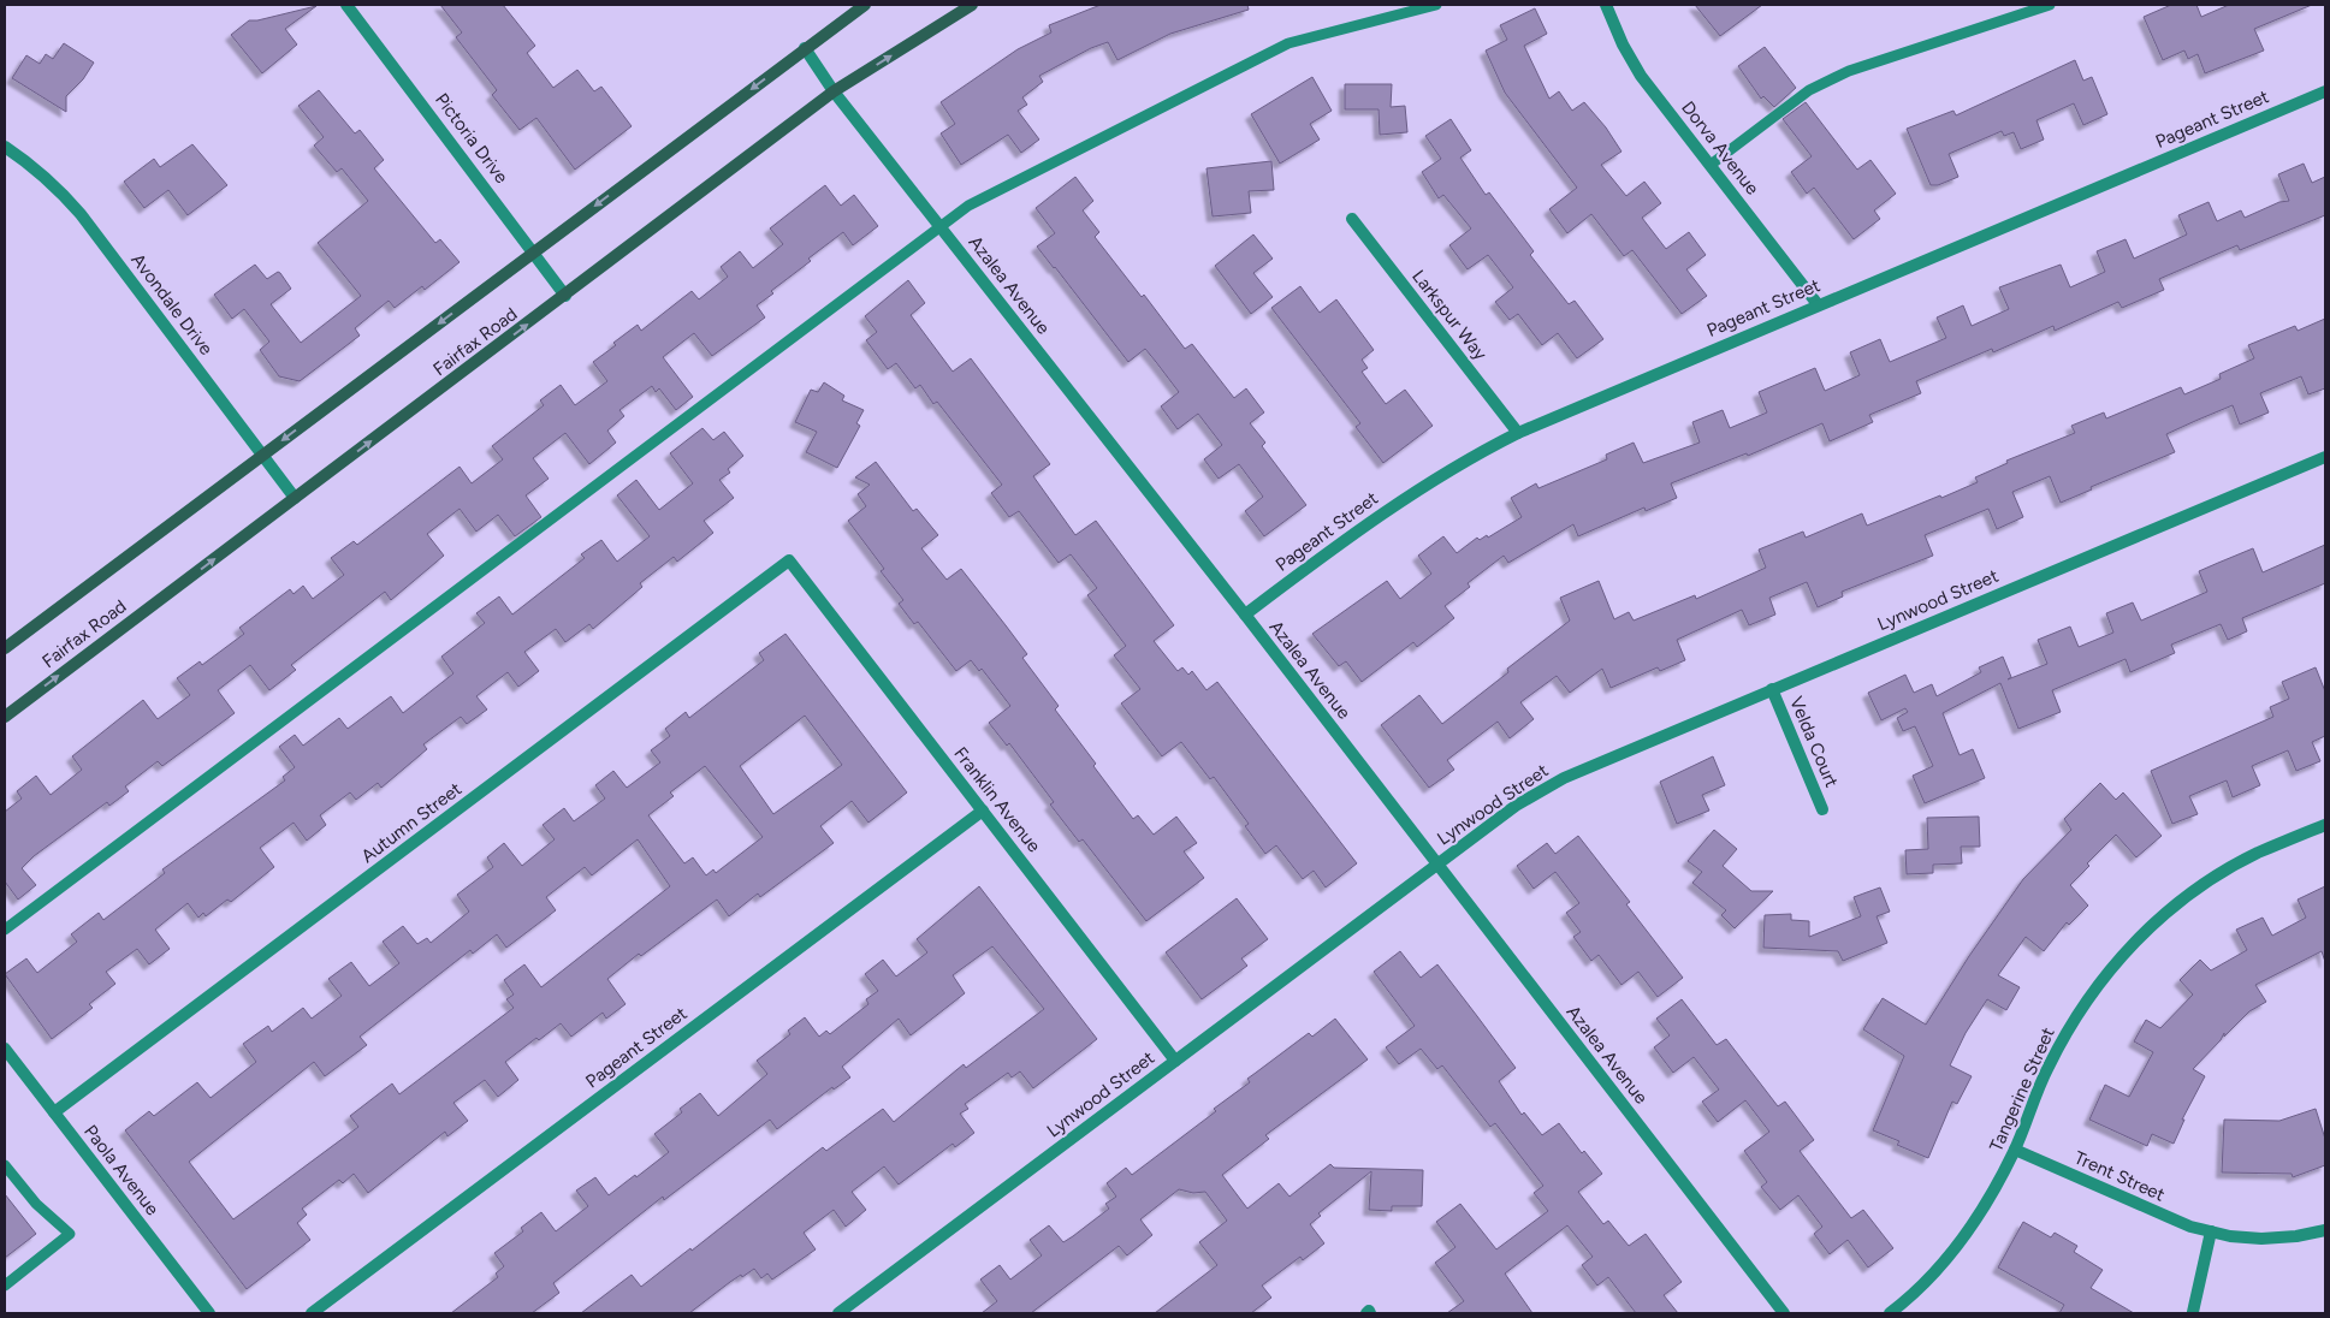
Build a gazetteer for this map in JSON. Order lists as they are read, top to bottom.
{
  "streets": {
    "main road": ["Fairfax Road"],
    "street": [
      "Pageant Street",
      "Pictoria Drive",
      "Dorva Avenue",
      "Azalea Avenue",
      "Avondale Drive",
      "Larkspur Way",
      "Lynwood Street",
      "Velda Court",
      "Franklin Avenue",
      "Autumn Street",
      "Tangerine Street",
      "Paola Avenue",
      "Trent Street"
    ]
  },
  "crossings": [
    ["Pageant Street", "Dorva Avenue"],
    ["Pageant Street", "Azalea Avenue"],
    ["Pageant Street", "Larkspur Way"],
    ["Pageant Street", "Franklin Avenue"],
    ["Pictoria Drive", "Fairfax Road"],
    ["Azalea Avenue", "Fairfax Road"],
    ["Azalea Avenue", "Lynwood Street"],
    ["Avondale Drive", "Fairfax Road"],
    ["Lynwood Street", "Velda Court"],
    ["Lynwood Street", "Franklin Avenue"],
    ["Franklin Avenue", "Autumn Street"],
    ["Autumn Street", "Paola Avenue"],
    ["Tangerine Street", "Trent Street"]
  ]
}
